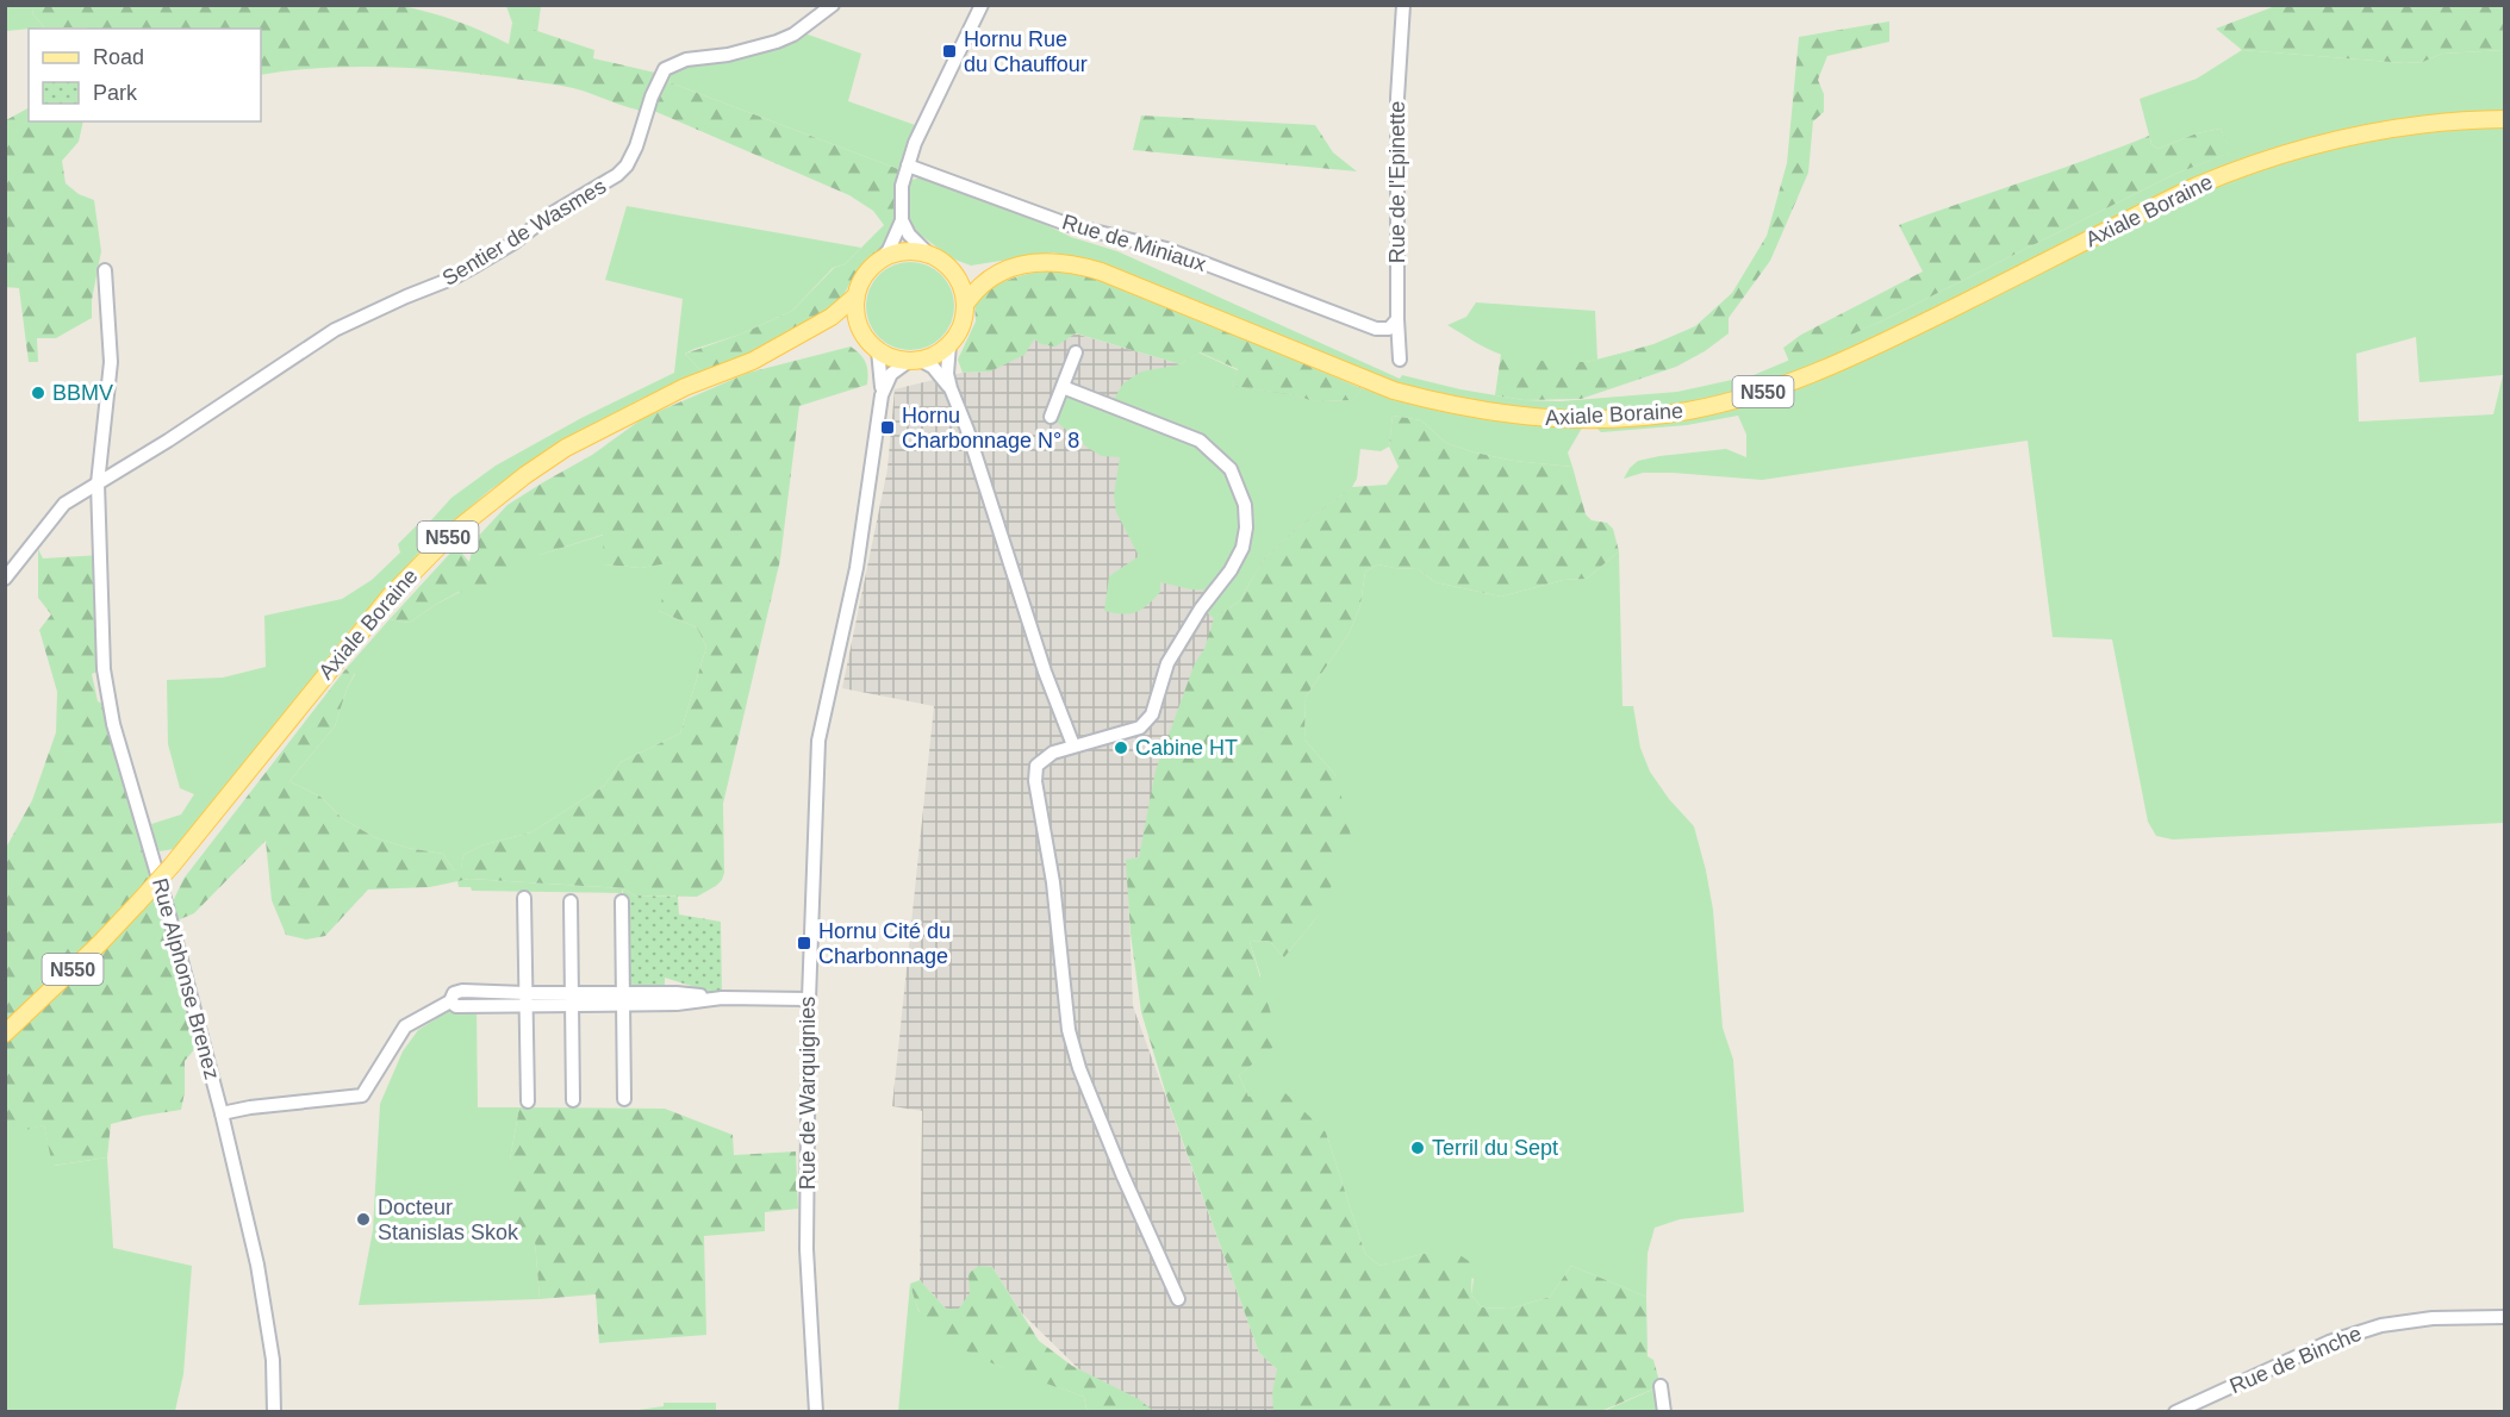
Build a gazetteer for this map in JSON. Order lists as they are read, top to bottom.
{
  "streets": {
    "main road": ["Axiale Boraine", "N550"],
    "street": [
      "Rue de l'Epinette",
      "Sentier de Wasmes",
      "Rue de Miniaux",
      "Rue Alphonse Brenez",
      "Rue de Warquignies",
      "Rue de Binche"
    ]
  },
  "crossings": [
    ["Rue de l'Epinette", "Rue de Miniaux"],
    ["Sentier de Wasmes", "Rue Alphonse Brenez"]
  ],
  "places": {
    "transit": ["Hornu Rue du Chauffour", "Hornu Charbonnage N° 8", "Hornu Cité du Charbonnage"],
    "other": [
      "BBMV",
      "Cabine HT",
      "Terril du Sept",
      "Docteur Stanislas Skok"
    ]
  },
  "legend": ["Road", "Park"]
}
